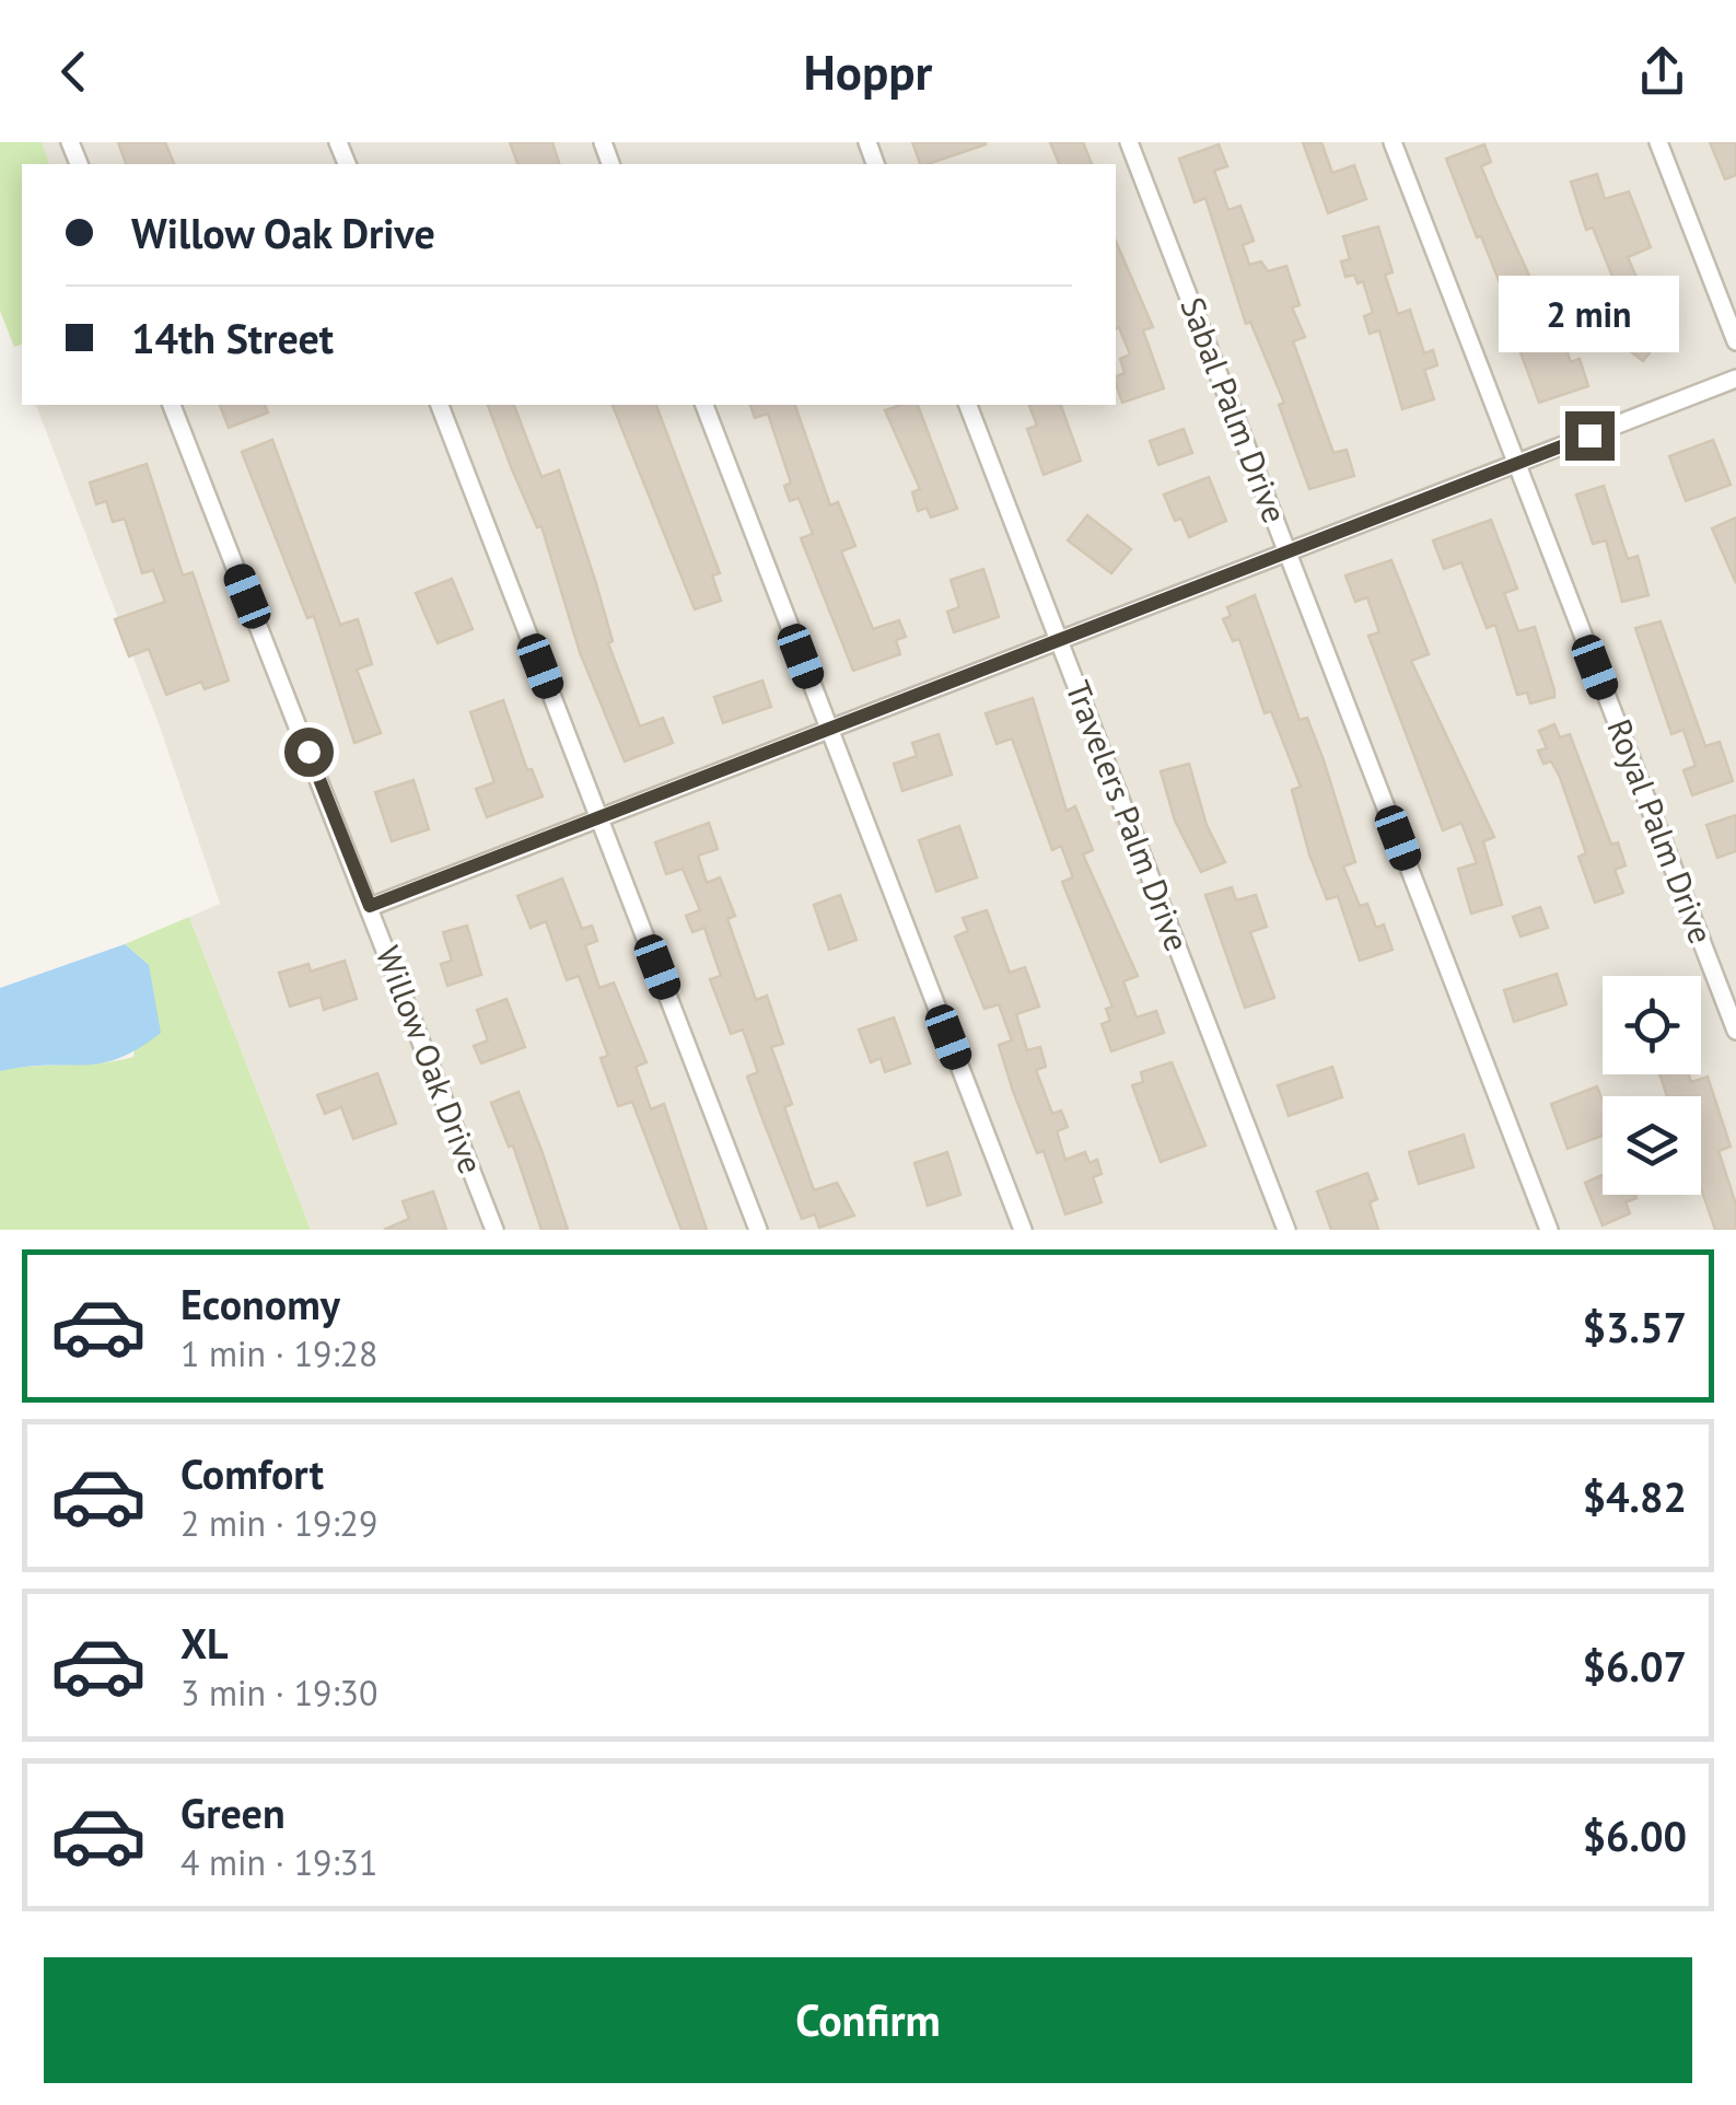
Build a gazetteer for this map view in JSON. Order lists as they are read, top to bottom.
{
  "streets": {
    "street": [
      "Sabal Palm Drive",
      "Travelers Palm Drive",
      "Royal Palm Drive",
      "Willow Oak Drive"
    ]
  },
  "page": {
    "header": "Hoppr",
    "banner": ["Willow Oak Drive", "14th Street"],
    "bubble": "2 min",
    "list": [
      {
        "name": "Economy",
        "note": "1 min · 19:28",
        "value": "$3.57"
      },
      {
        "name": "Comfort",
        "note": "2 min · 19:29",
        "value": "$4.82"
      },
      {
        "name": "XL",
        "note": "3 min · 19:30",
        "value": "$6.07"
      },
      {
        "name": "Green",
        "note": "4 min · 19:31",
        "value": "$6.00"
      }
    ],
    "buttons": "Confirm"
  }
}
